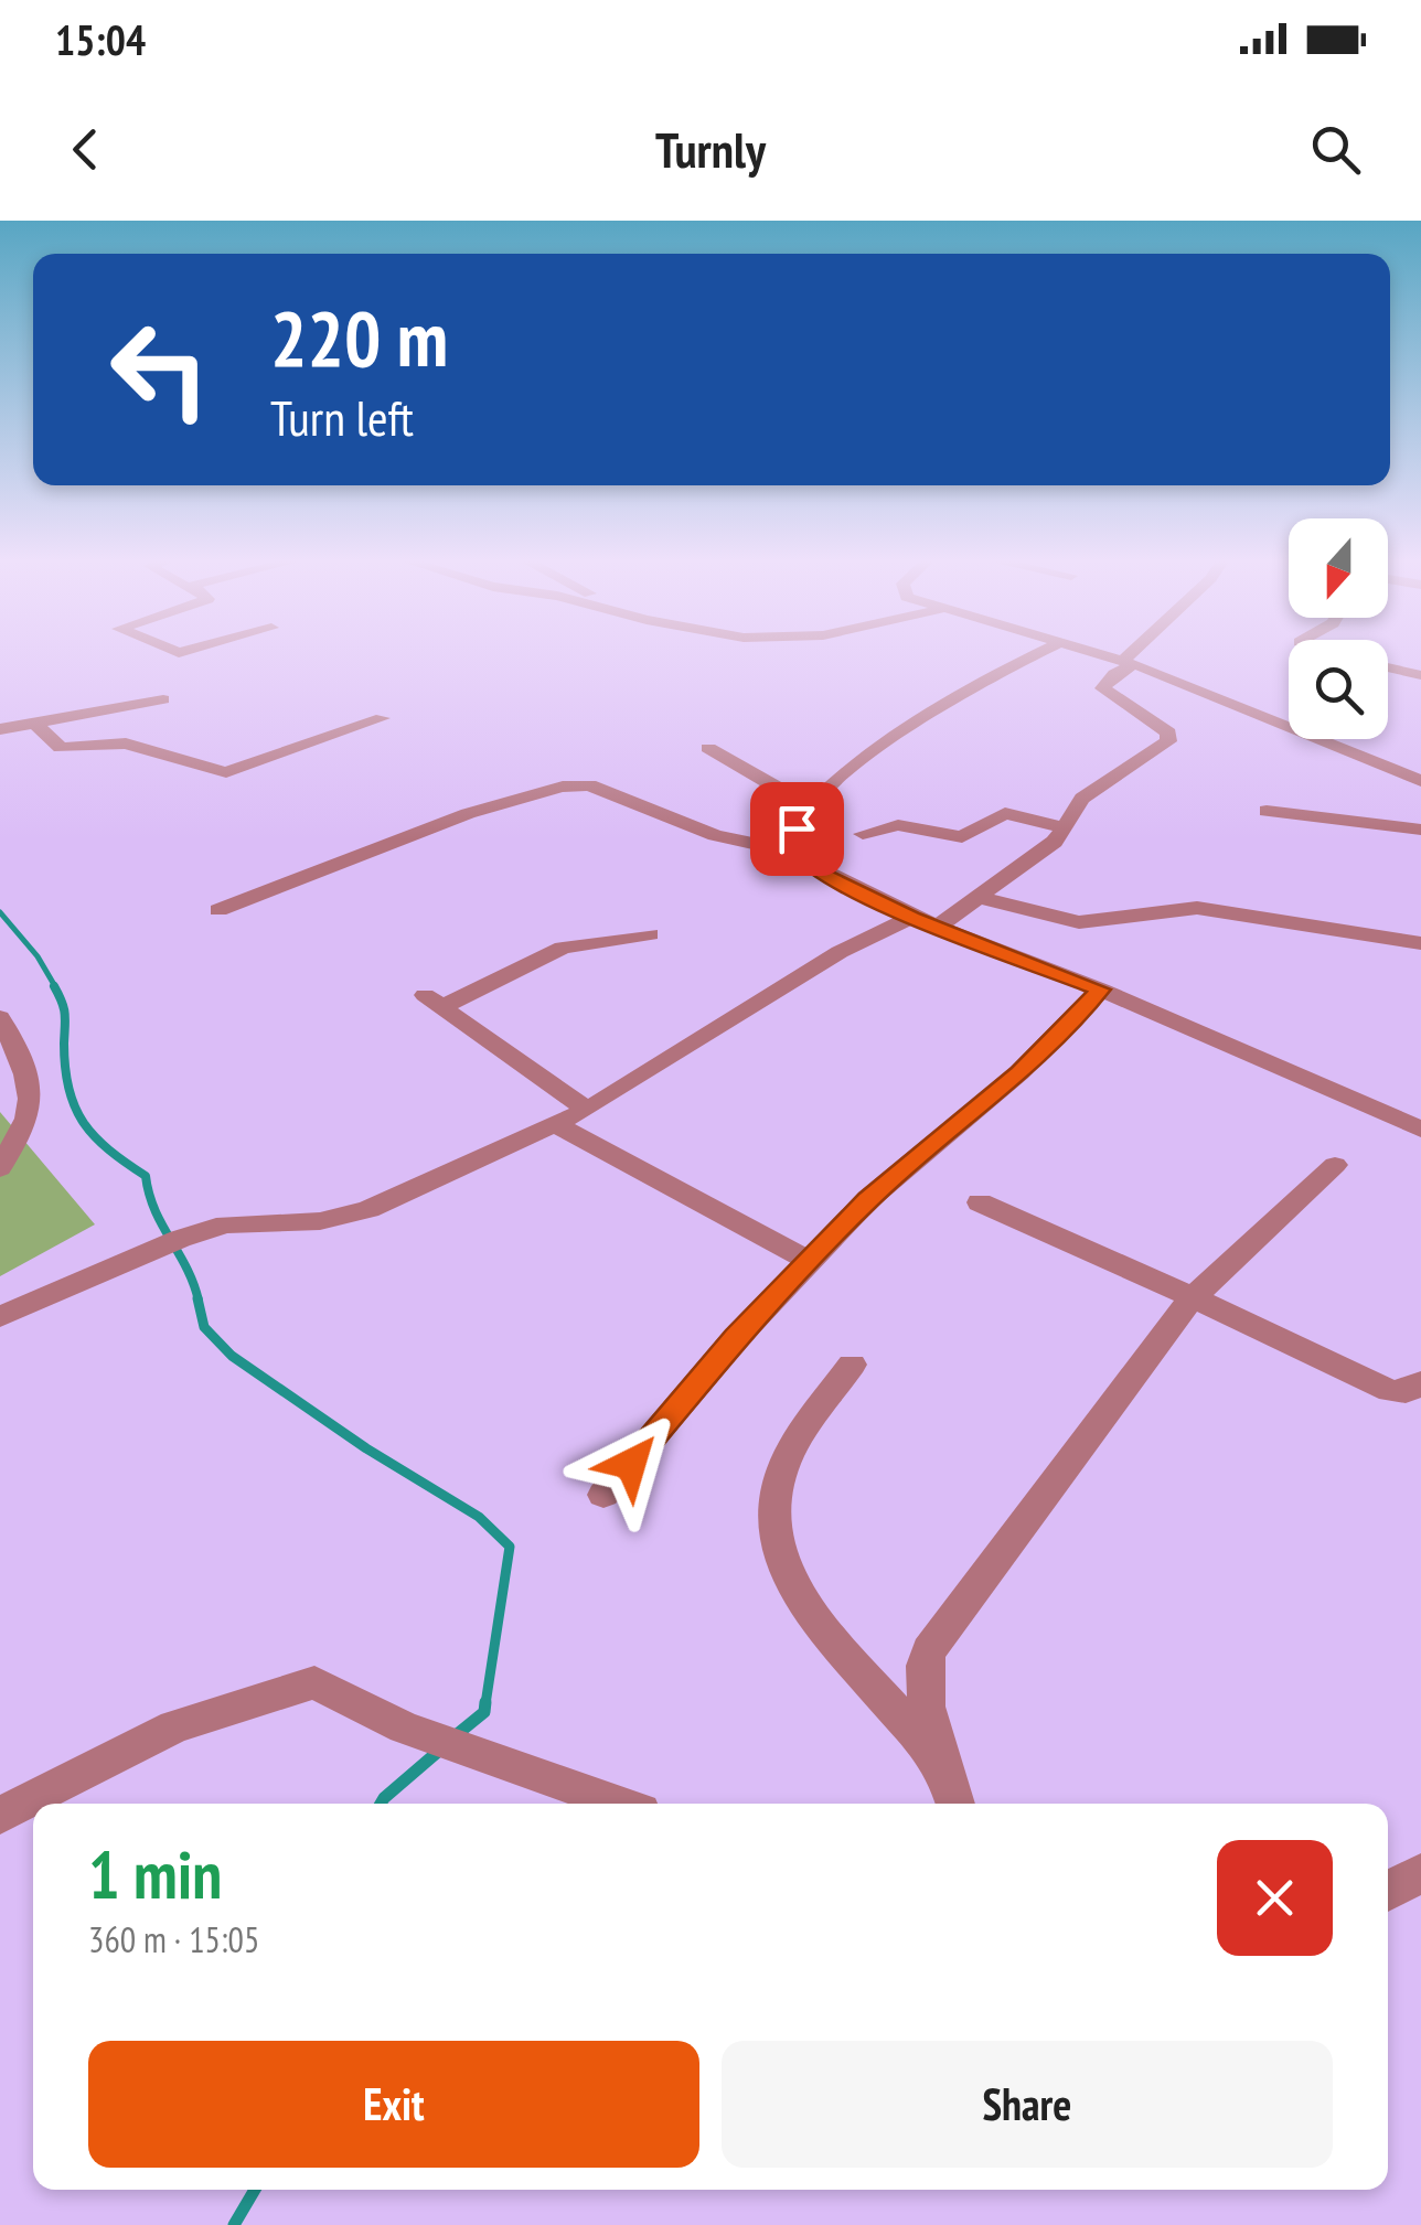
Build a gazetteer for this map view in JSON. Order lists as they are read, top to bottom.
{
  "north": "bottom",
  "page": {
    "status": "15:04",
    "header": "Turnly",
    "turn": ["220 m", "Turn left"],
    "heading": ["1 min", "360 m · 15:05"],
    "buttons": ["Exit", "Share"]
  }
}
